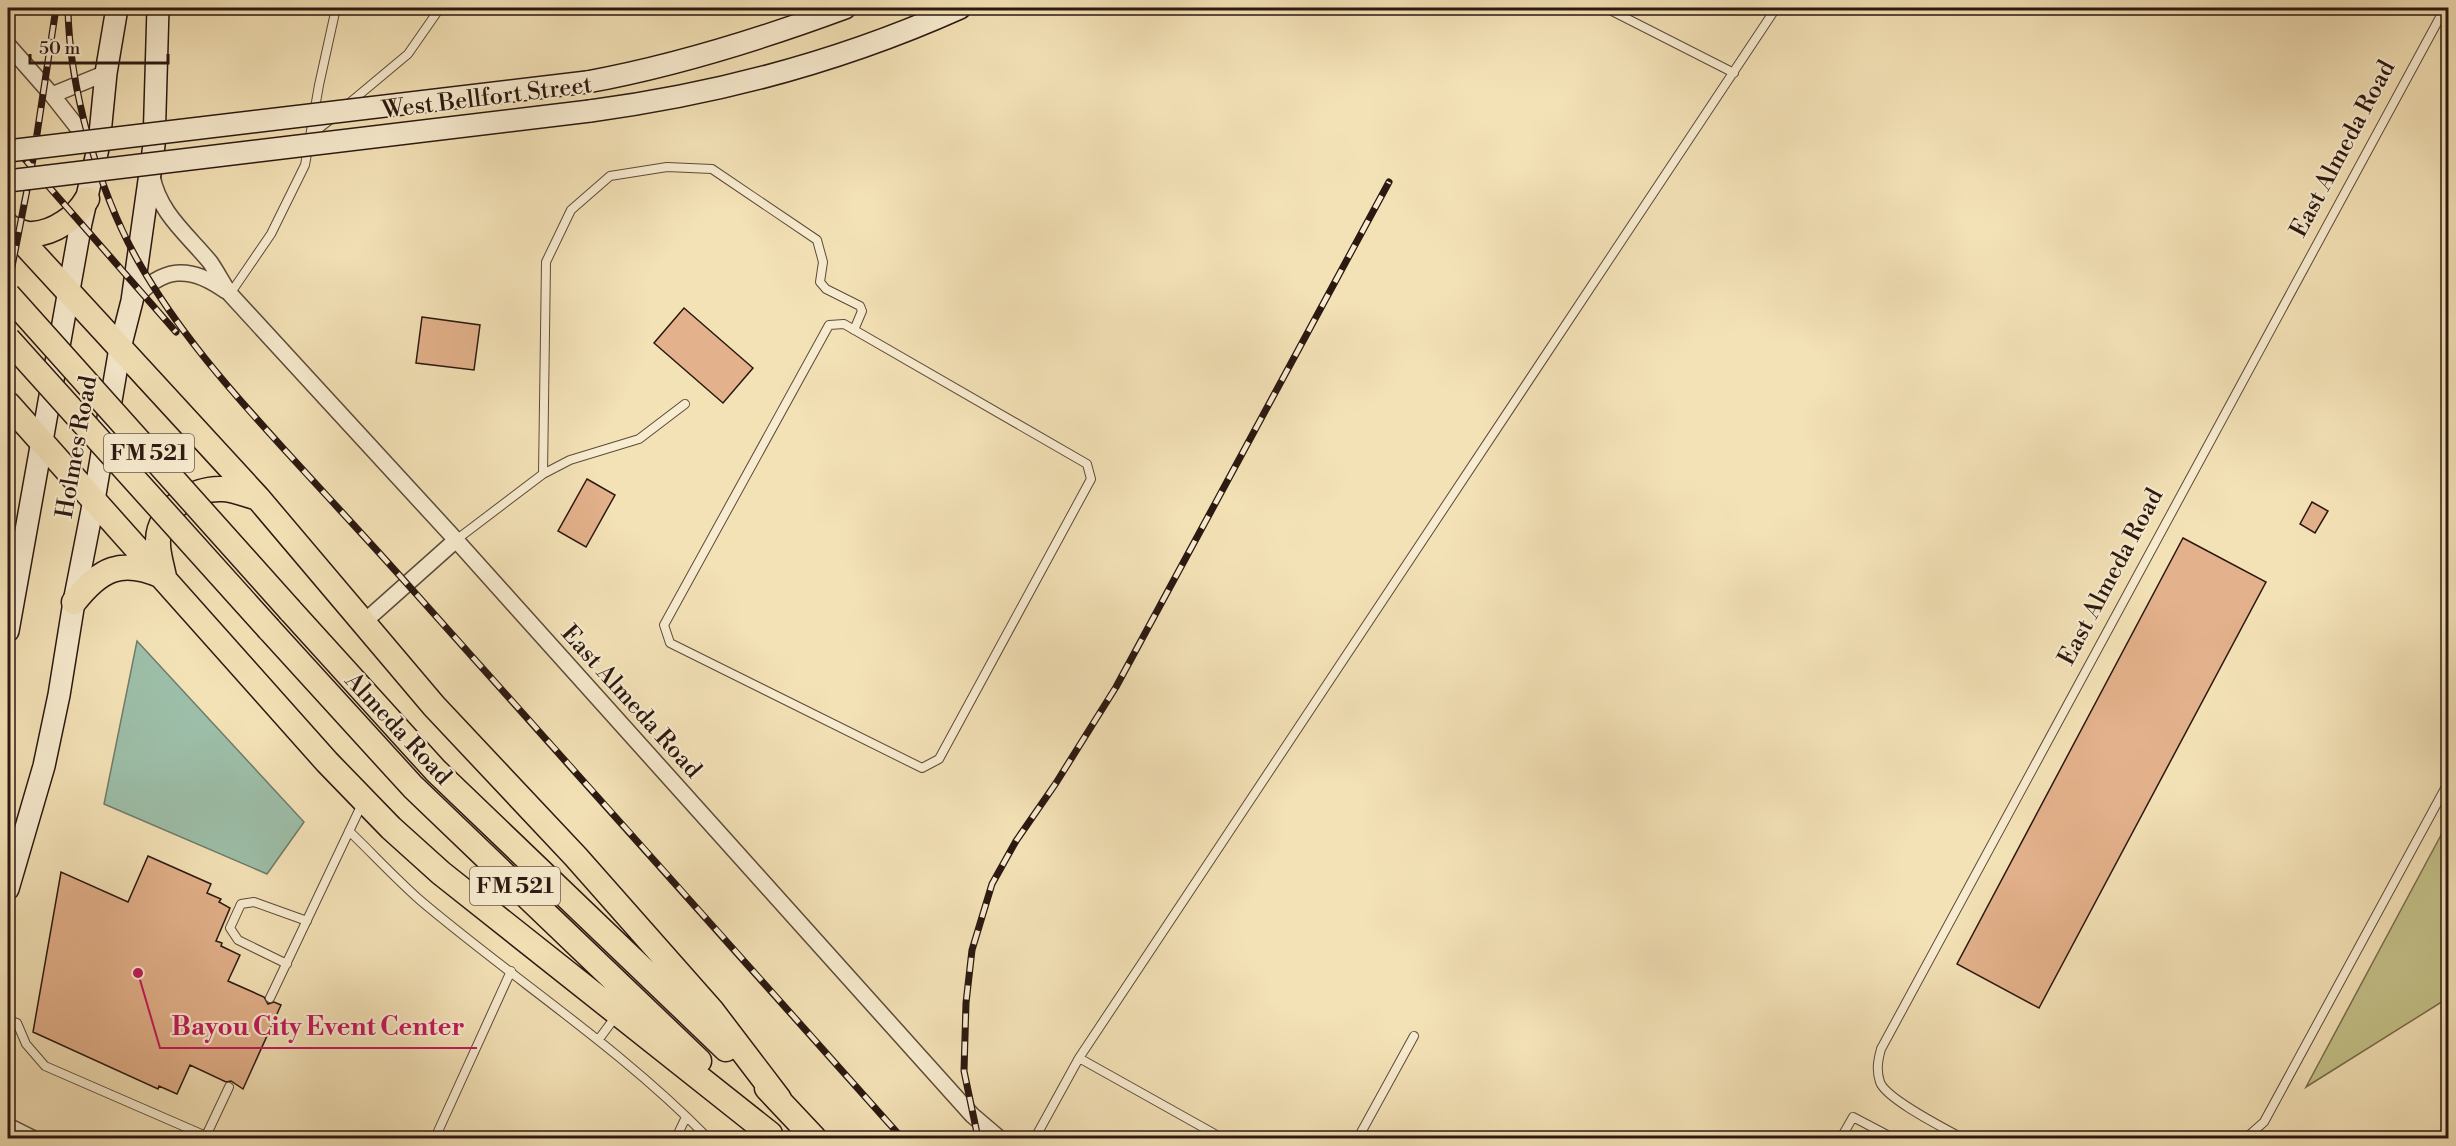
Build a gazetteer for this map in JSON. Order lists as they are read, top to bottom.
{
  "streets": {
    "main road": [
      "West Bellfort Street",
      "Holmes Road",
      "FM 521",
      "Almeda Road"
    ],
    "street": ["East Almeda Road"]
  },
  "crossings": [
    ["East Almeda Road", "Holmes Road"]
  ],
  "places": ["Bayou City Event Center"],
  "scale_bar": "50 m"
}
